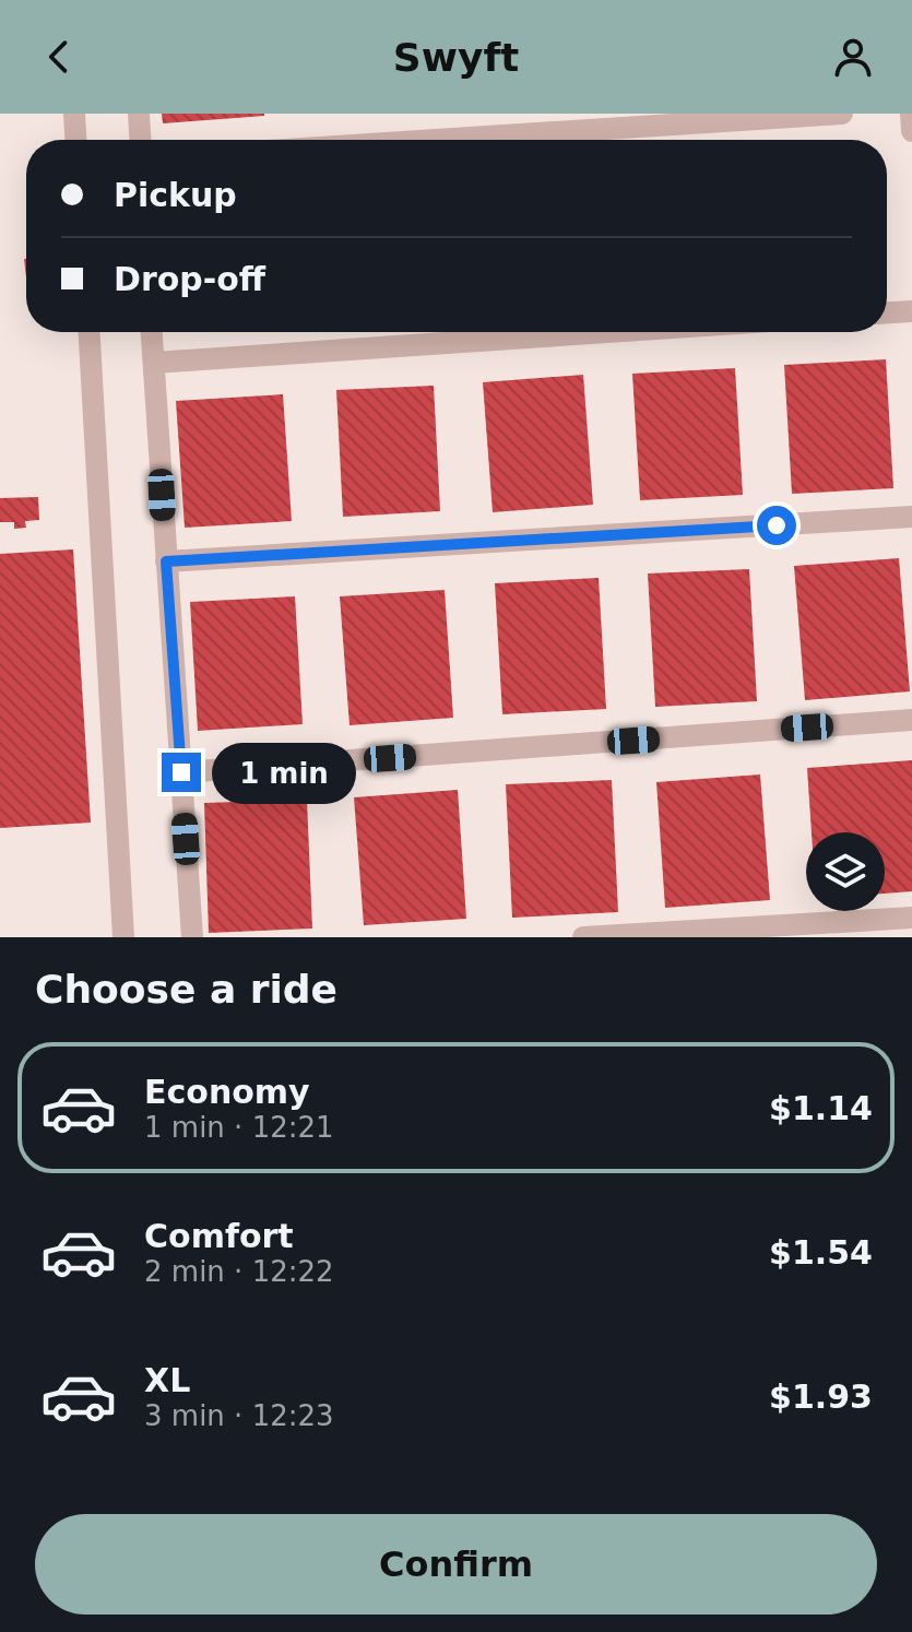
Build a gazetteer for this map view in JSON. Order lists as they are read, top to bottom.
{
  "page": {
    "header": "Swyft",
    "banner": ["Pickup", "Drop-off"],
    "bubble": "1 min",
    "heading": "Choose a ride",
    "list": [
      {
        "name": "Economy",
        "note": "1 min · 12:21",
        "value": "$1.14"
      },
      {
        "name": "Comfort",
        "note": "2 min · 12:22",
        "value": "$1.54"
      },
      {
        "name": "XL",
        "note": "3 min · 12:23",
        "value": "$1.93"
      }
    ],
    "buttons": "Confirm"
  }
}
